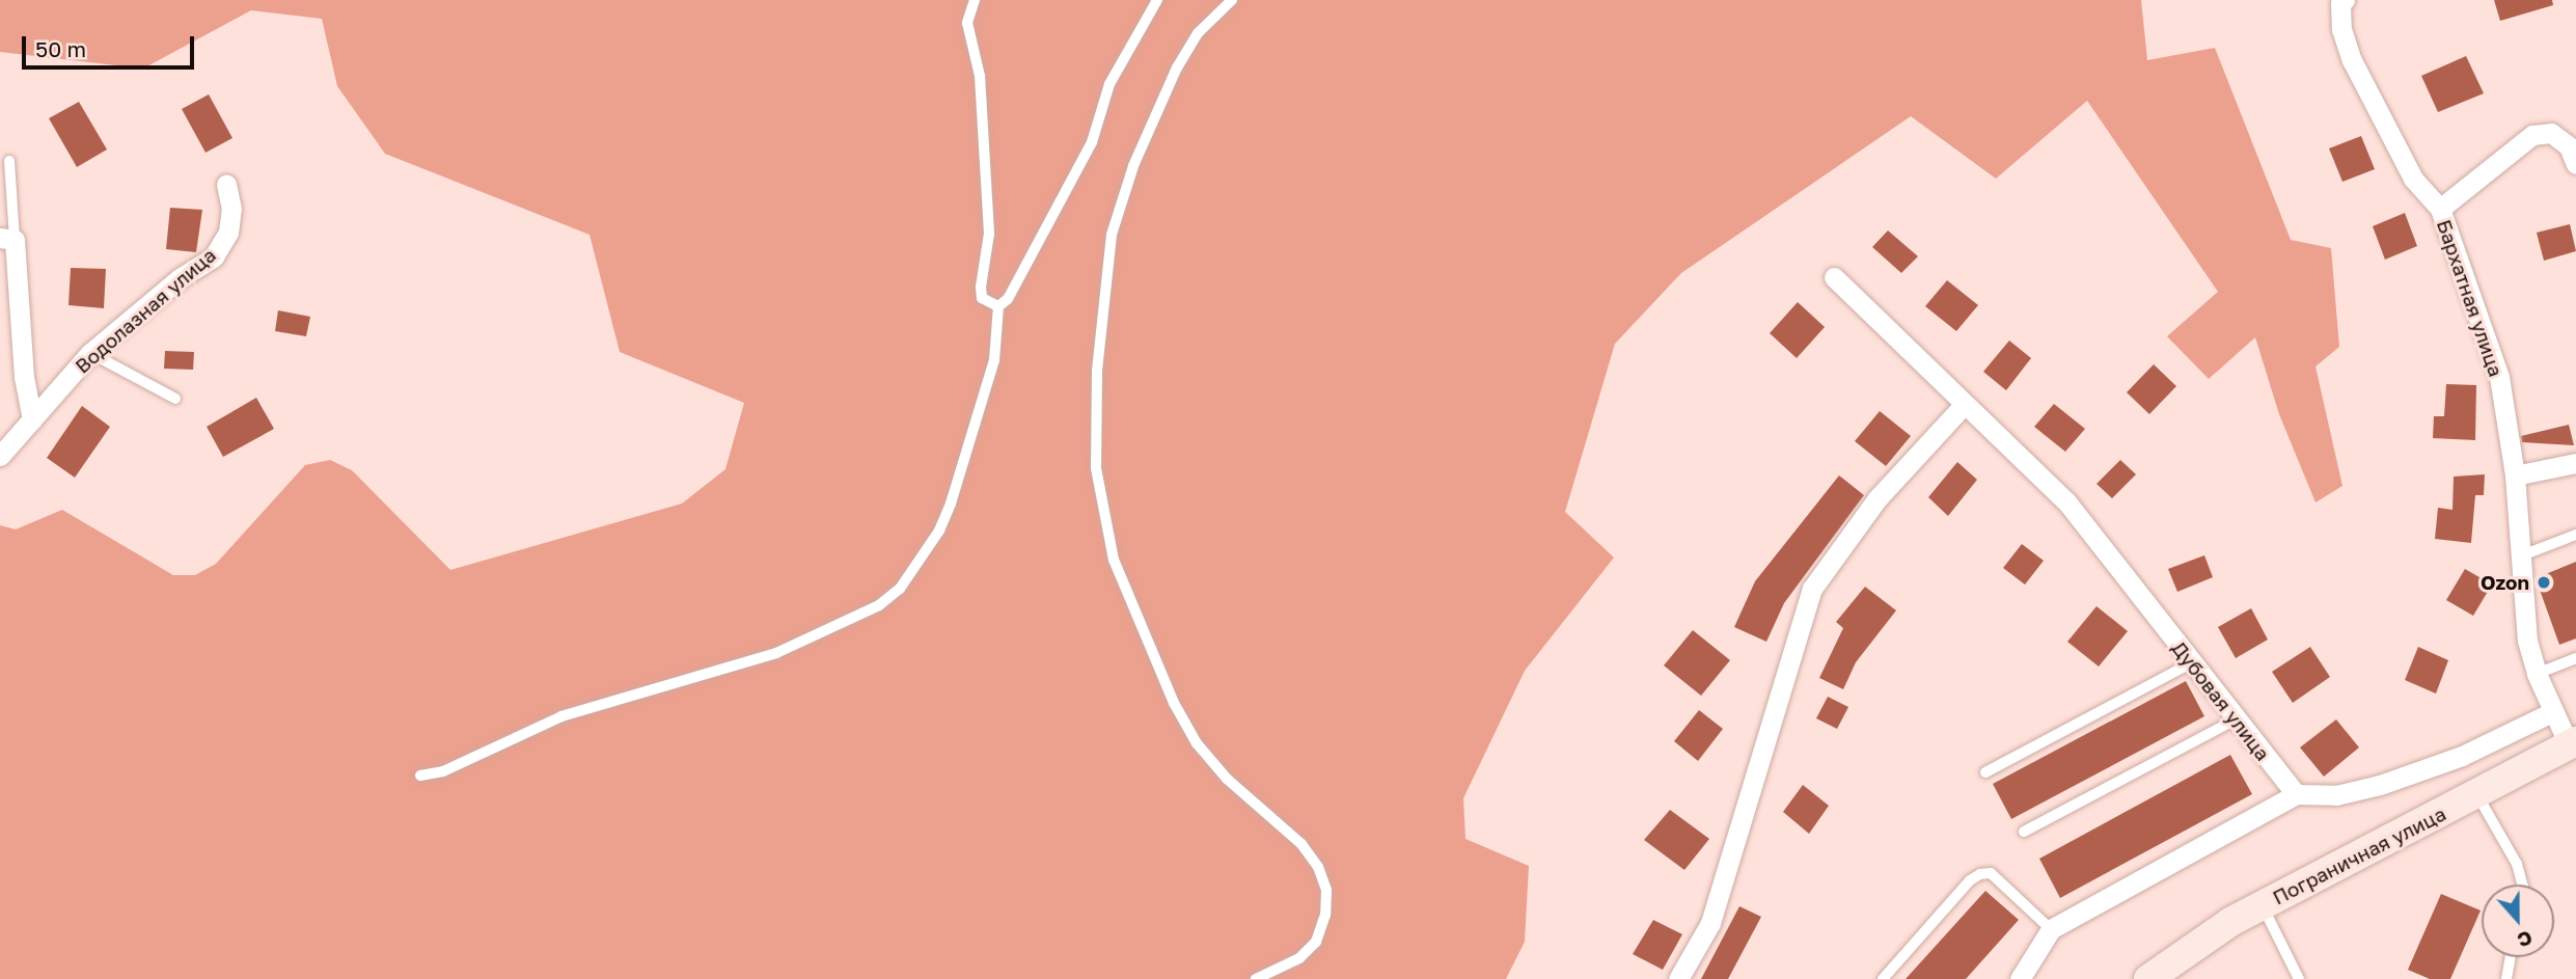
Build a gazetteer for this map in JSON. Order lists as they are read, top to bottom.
{
  "streets": {
    "main road": ["Пограничная улица"],
    "street": ["Бархатная улица", "Водолазная улица", "Дубовая улица"]
  },
  "crossings": [
    ["Бархатная улица", "Пограничная улица"]
  ],
  "places": ["Ozon"],
  "scale_bar": "50 m",
  "north": "bottom"
}
